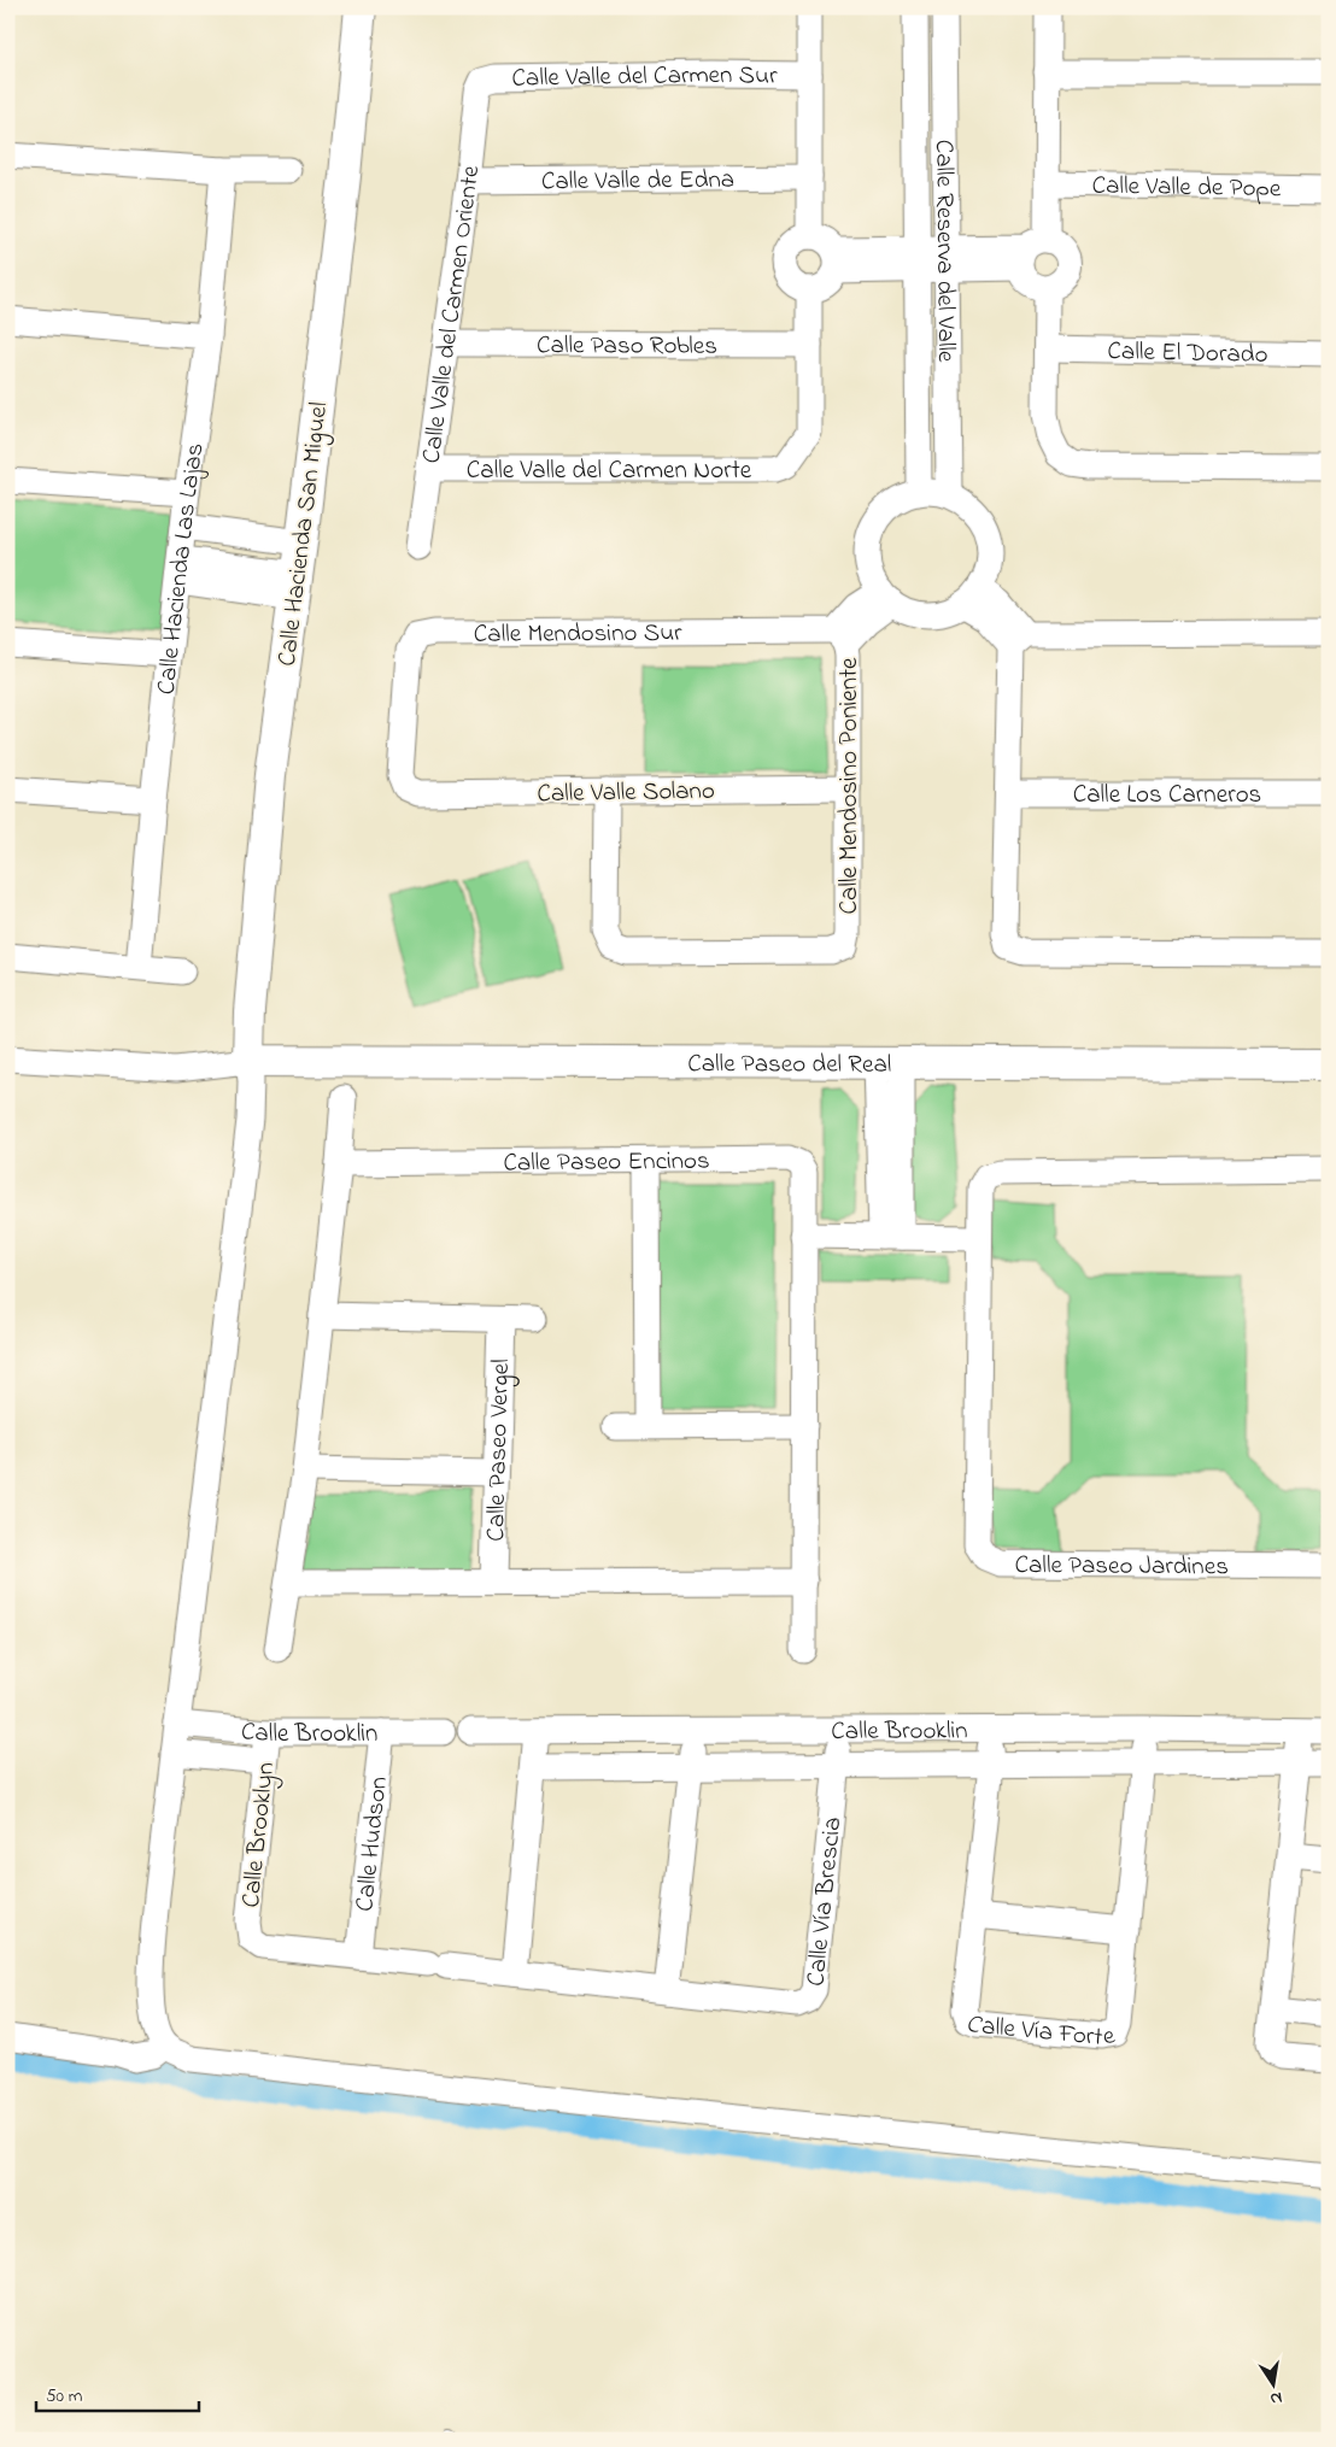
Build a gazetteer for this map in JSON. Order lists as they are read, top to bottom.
{
  "streets": {
    "street": [
      "Calle Valle del Carmen Sur",
      "Calle Valle de Edna",
      "Calle Valle de Pope",
      "Calle Reserva del Valle",
      "Calle Valle del Carmen Oriente",
      "Calle Paso Robles",
      "Calle El Dorado",
      "Calle Valle del Carmen Norte",
      "Calle Hacienda San Miguel",
      "Calle Hacienda Las Lajas",
      "Calle Mendosino Sur",
      "Calle Mendosino Poniente",
      "Calle Valle Solano",
      "Calle Los Carneros",
      "Calle Paseo del Real",
      "Calle Paseo Encinos",
      "Calle Paseo Vergel",
      "Calle Paseo Jardines",
      "Calle Brooklin",
      "Calle Brooklyn",
      "Calle Hudson",
      "Calle Vía Brescia",
      "Calle Vía Forte"
    ]
  },
  "crossings": [
    ["Calle Valle del Carmen Sur", "Calle Valle del Carmen Oriente"],
    ["Calle Valle de Edna", "Calle Valle del Carmen Oriente"],
    ["Calle Valle del Carmen Oriente", "Calle Paso Robles"],
    ["Calle Valle del Carmen Oriente", "Calle Valle del Carmen Norte"],
    ["Calle Paso Robles", "Calle Valle del Carmen Norte"],
    ["Calle Hacienda San Miguel", "Calle Paseo del Real"],
    ["Calle Mendosino Sur", "Calle Mendosino Poniente"],
    ["Calle Mendosino Sur", "Calle Valle Solano"],
    ["Calle Mendosino Poniente", "Calle Valle Solano"],
    ["Calle Brooklin", "Calle Brooklyn"],
    ["Calle Brooklin", "Calle Hudson"],
    ["Calle Brooklin", "Calle Vía Brescia"],
    ["Calle Brooklin", "Calle Vía Forte"],
    ["Calle Brooklyn", "Calle Hudson"],
    ["Calle Brooklyn", "Calle Vía Brescia"],
    ["Calle Hudson", "Calle Vía Brescia"]
  ],
  "scale_bar": "50 m",
  "north": "bottom"
}
